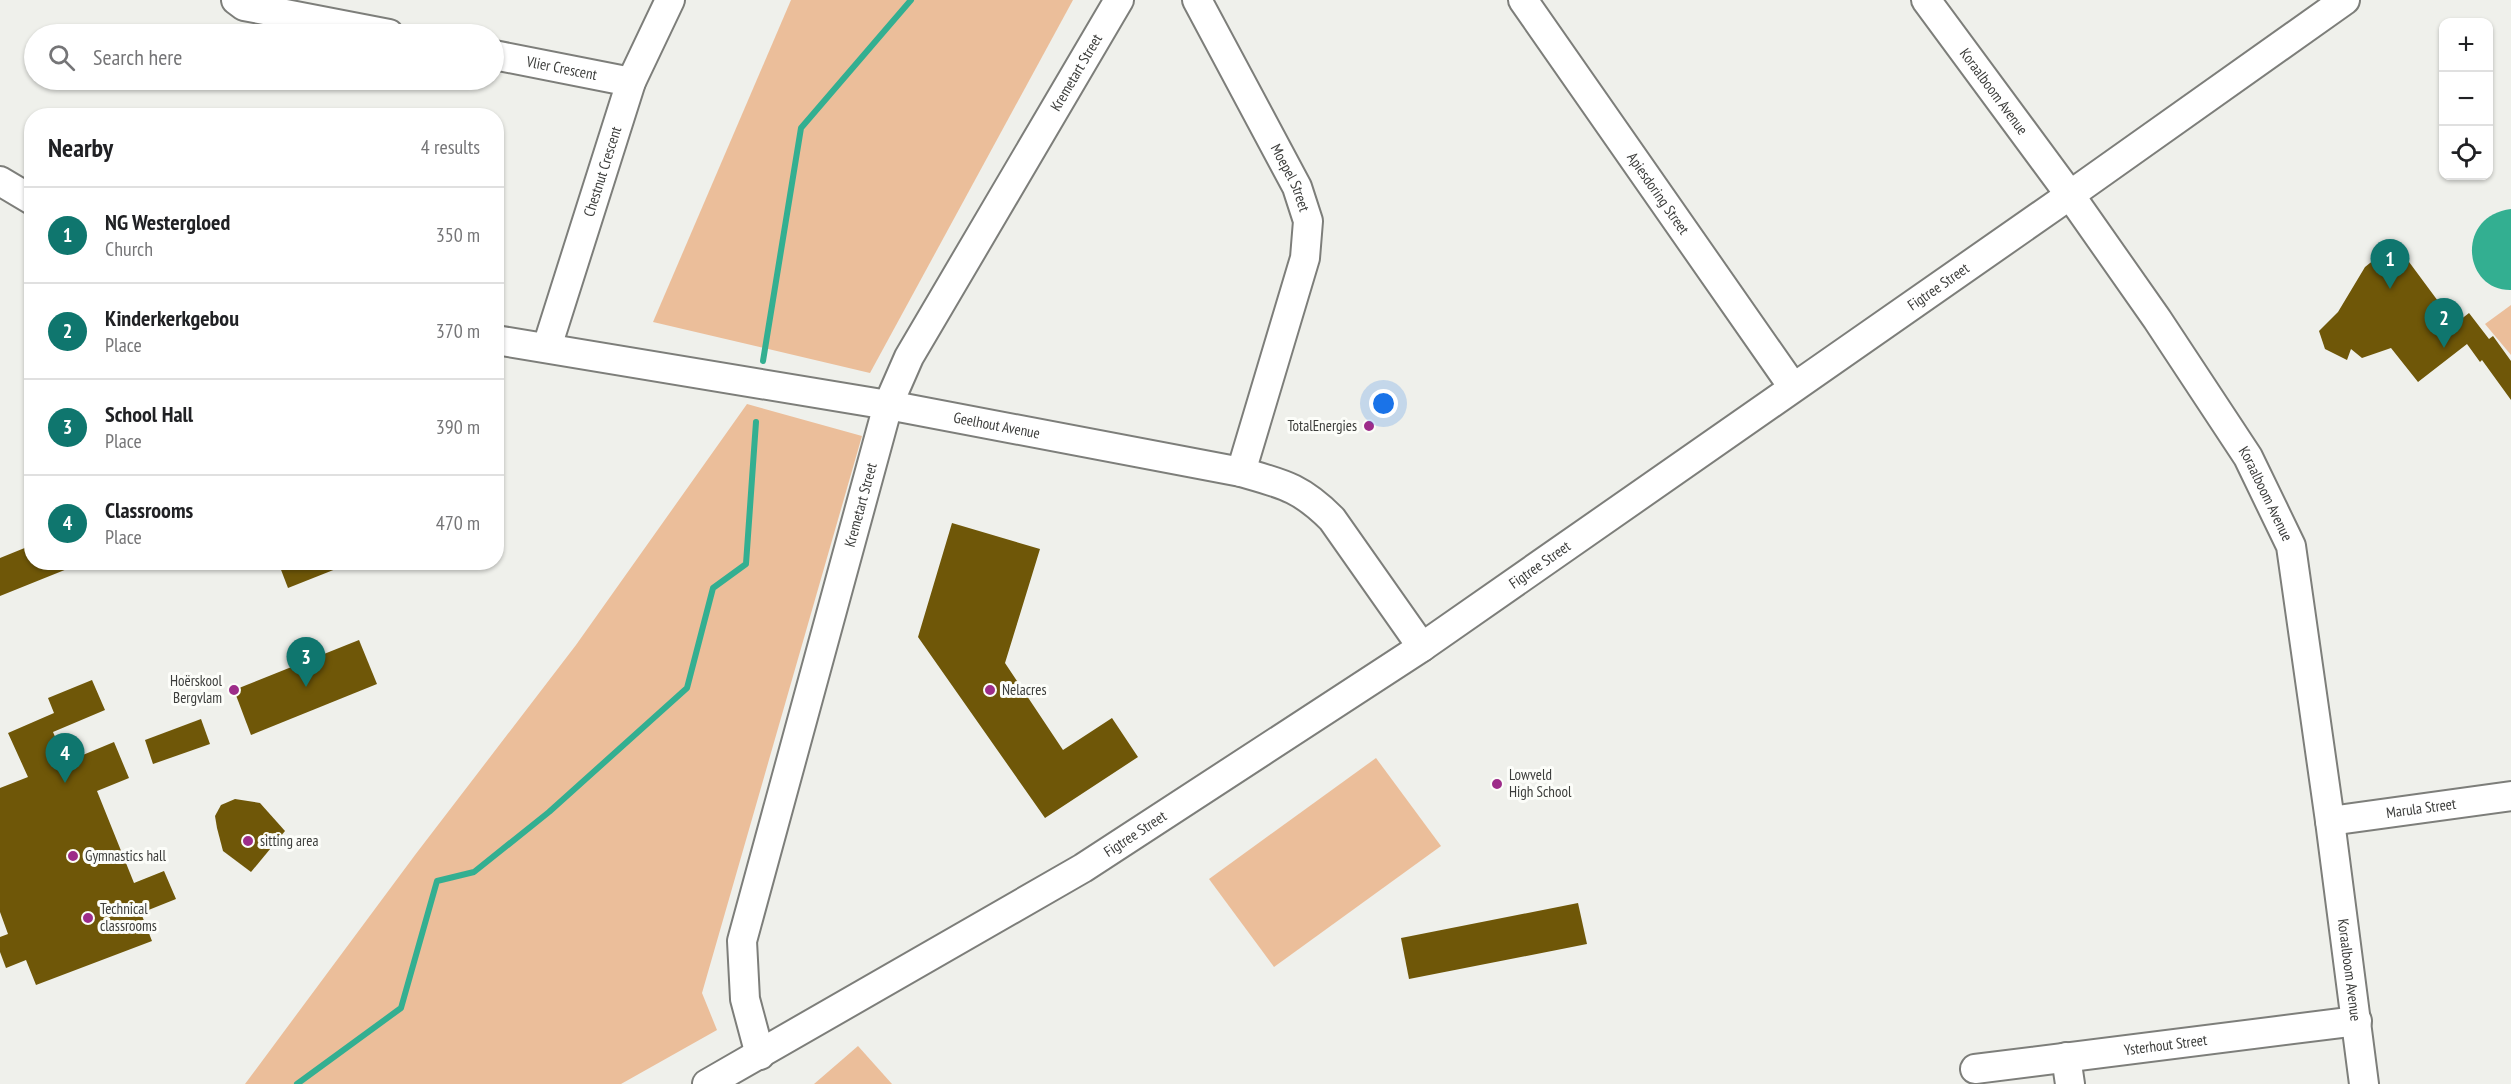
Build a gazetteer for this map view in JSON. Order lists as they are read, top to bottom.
{
  "streets": {
    "street": [
      "Vlier Crescent",
      "Kremetart Street",
      "Koraalboom Avenue",
      "Chestnut Crescent",
      "Moepel Street",
      "Apiesdoring Street",
      "Figtree Street",
      "Geelhout Avenue",
      "Marula Street",
      "Ysterhout Street"
    ]
  },
  "crossings": [
    ["Vlier Crescent", "Chestnut Crescent"],
    ["Kremetart Street", "Figtree Street"],
    ["Kremetart Street", "Geelhout Avenue"],
    ["Koraalboom Avenue", "Figtree Street"],
    ["Koraalboom Avenue", "Marula Street"],
    ["Koraalboom Avenue", "Ysterhout Street"],
    ["Chestnut Crescent", "Geelhout Avenue"],
    ["Moepel Street", "Geelhout Avenue"],
    ["Apiesdoring Street", "Figtree Street"],
    ["Figtree Street", "Geelhout Avenue"]
  ],
  "places": [
    "TotalEnergies",
    "Hoërskool Bergvlam",
    "Nelacres",
    "Lowveld High School",
    "sitting area",
    "Gymnastics hall",
    "Technical classrooms"
  ],
  "page": {
    "map_buttons": ["+", "−"],
    "search": "Search here",
    "heading": ["Nearby", "4 results"],
    "list": [
      {
        "mark": "1",
        "name": "NG Westergloed",
        "note": "Church",
        "value": "350 m"
      },
      {
        "mark": "2",
        "name": "Kinderkerkgebou",
        "note": "Place",
        "value": "370 m"
      },
      {
        "mark": "3",
        "name": "School Hall",
        "note": "Place",
        "value": "390 m"
      },
      {
        "mark": "4",
        "name": "Classrooms",
        "note": "Place",
        "value": "470 m"
      }
    ],
    "pins": [
      "1",
      "2",
      "3",
      "4"
    ]
  }
}
